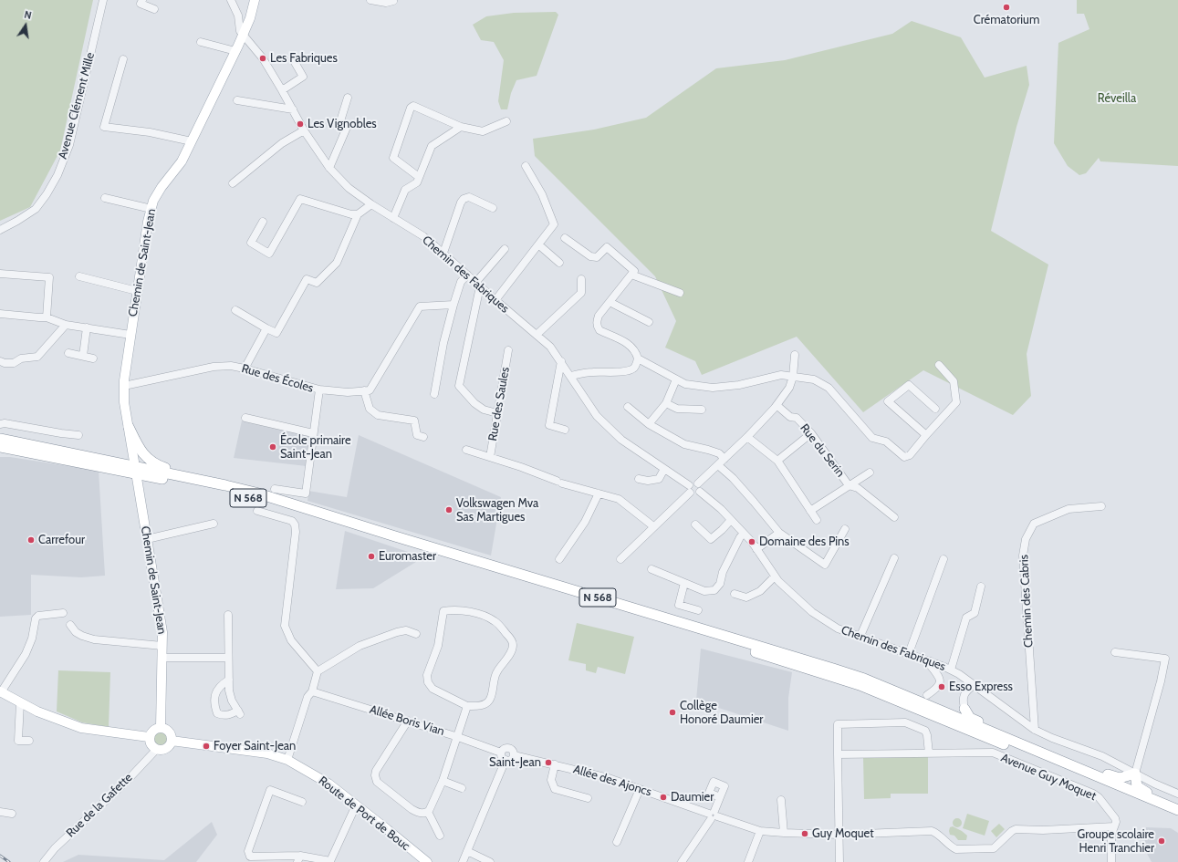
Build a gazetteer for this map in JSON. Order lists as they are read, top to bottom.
{
  "streets": {
    "highway": ["N 568"],
    "main road": ["Chemin de Saint-Jean", "Route de Port de Bouc"],
    "street": [
      "Avenue Clément Mille",
      "Chemin des Fabriques",
      "Rue des Écoles",
      "Rue des Saules",
      "Rue du Serin",
      "Chemin des Cabris",
      "Allée Boris Vian",
      "Avenue Guy Moquet",
      "Allée des Ajoncs",
      "Rue de la Gafette"
    ]
  },
  "crossings": [
    ["Chemin de Saint-Jean", "Chemin des Fabriques"],
    ["Chemin de Saint-Jean", "Rue des Écoles"],
    ["Chemin de Saint-Jean", "Rue de la Gafette"],
    ["Chemin de Saint-Jean", "Route de Port de Bouc"],
    ["Chemin des Fabriques", "Chemin des Cabris"],
    ["Allée Boris Vian", "Allée des Ajoncs"],
    ["Avenue Guy Moquet", "Allée des Ajoncs"],
    ["Rue de la Gafette", "Route de Port de Bouc"]
  ],
  "parks": ["Réveilla"],
  "places": [
    "Crématorium",
    "Les Fabriques",
    "Les Vignobles",
    "École primaire Saint-Jean",
    "Volkswagen Mva Sas Martigues",
    "Carrefour",
    "Domaine des Pins",
    "Euromaster",
    "Esso Express",
    "Collège Honoré Daumier",
    "Foyer Saint-Jean",
    "Saint-Jean",
    "Daumier",
    "Guy Moquet",
    "Groupe scolaire Henri Tranchier"
  ],
  "north": "top"
}
